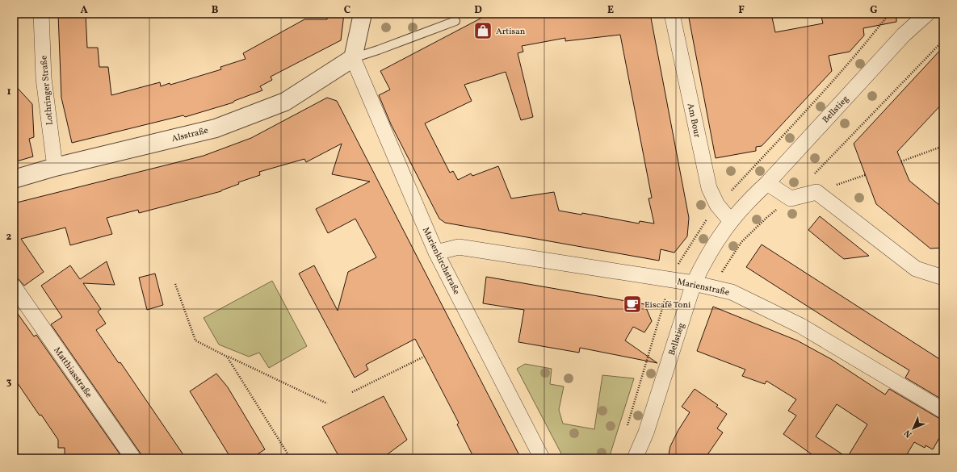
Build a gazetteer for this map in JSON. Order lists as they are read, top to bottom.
{
  "streets": {
    "street": [
      "Lothringer Straße",
      "Bellstieg",
      "Am Bour",
      "Alsstraße",
      "Marienkirchstraße",
      "Marienstraße",
      "Matthiasstraße"
    ]
  },
  "crossings": [
    ["Lothringer Straße", "Alsstraße"],
    ["Bellstieg", "Am Bour"],
    ["Bellstieg", "Marienstraße"],
    ["Alsstraße", "Marienkirchstraße"],
    ["Marienkirchstraße", "Marienstraße"]
  ],
  "places": {
    "shop": ["Artisan"],
    "cafe": ["Eiscafé Toni"]
  },
  "north": "bottom left",
  "grid": {
    "columns": [
      "A",
      "B",
      "C",
      "D",
      "E",
      "F",
      "G"
    ],
    "rows": ["1", "2", "3"]
  }
}
